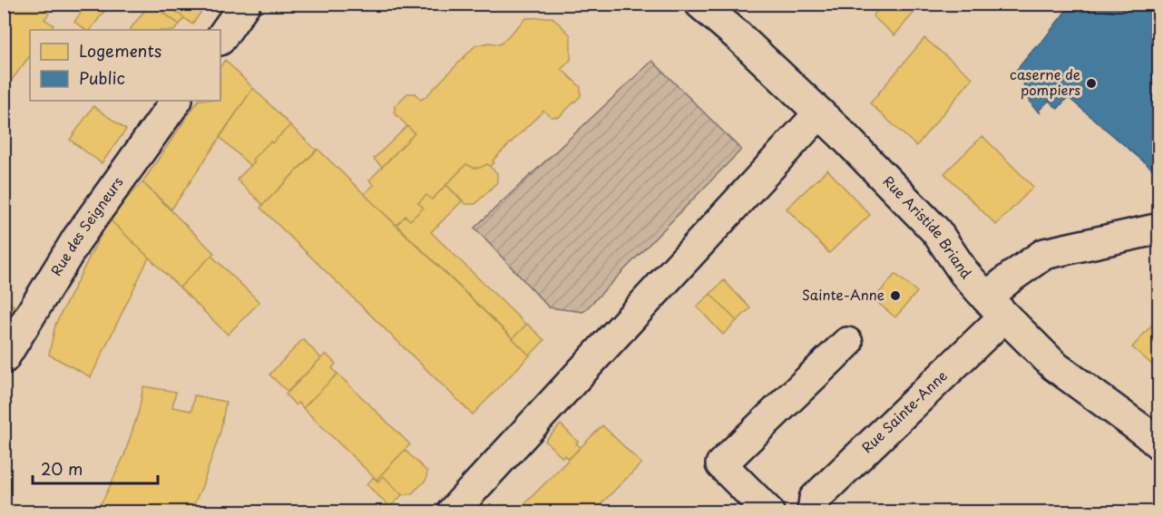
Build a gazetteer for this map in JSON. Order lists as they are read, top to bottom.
{
  "streets": {
    "street": ["Rue des Seigneurs", "Rue Aristide Briand", "Rue Sainte-Anne"]
  },
  "crossings": [
    ["Rue Aristide Briand", "Rue Sainte-Anne"]
  ],
  "places": ["caserne de pompiers", "Sainte-Anne"],
  "legend": ["Logements", "Public"],
  "scale_bar": "20 m"
}
